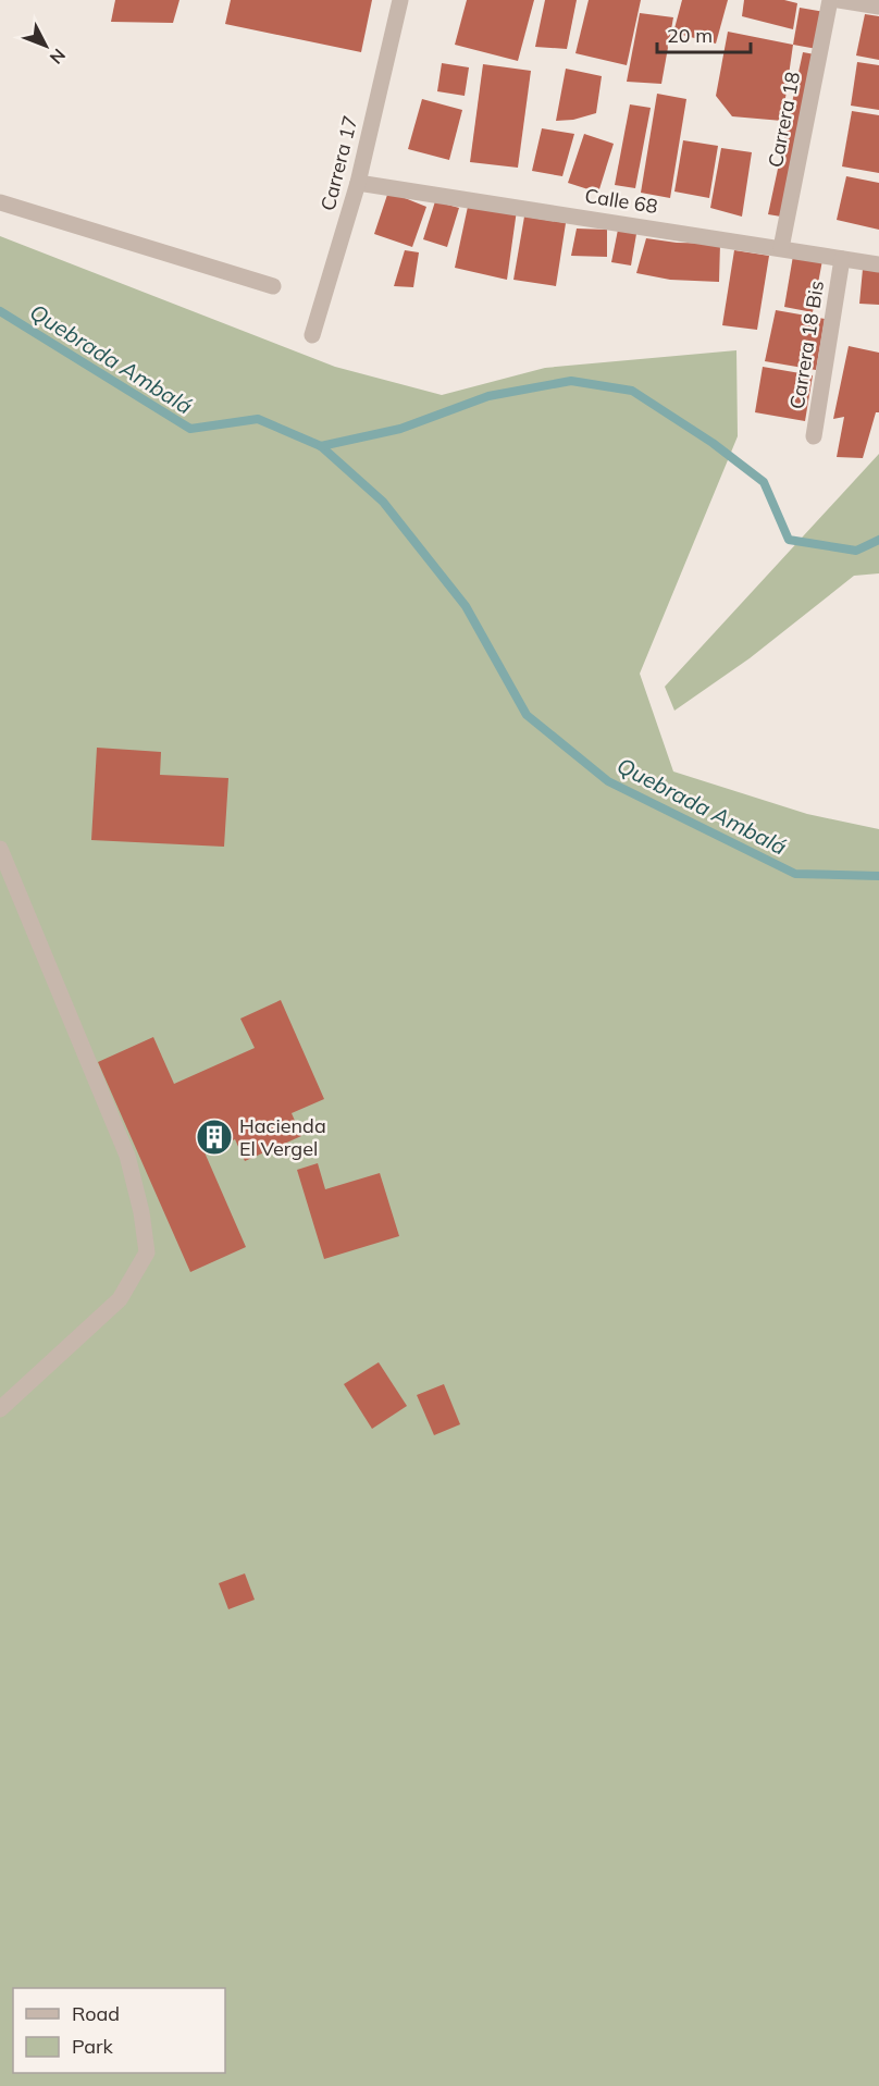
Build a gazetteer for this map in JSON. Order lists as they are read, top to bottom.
{
  "streets": {
    "street": [
      "Carrera 18",
      "Carrera 17",
      "Calle 68",
      "Carrera 18 Bis"
    ]
  },
  "crossings": [
    ["Carrera 18", "Calle 68"],
    ["Carrera 17", "Calle 68"],
    ["Calle 68", "Carrera 18 Bis"]
  ],
  "water": ["Quebrada Ambalá"],
  "places": {
    "building": ["Hacienda El Vergel"]
  },
  "legend": ["Road", "Park"],
  "scale_bar": "20 m",
  "north": "bottom right"
}
